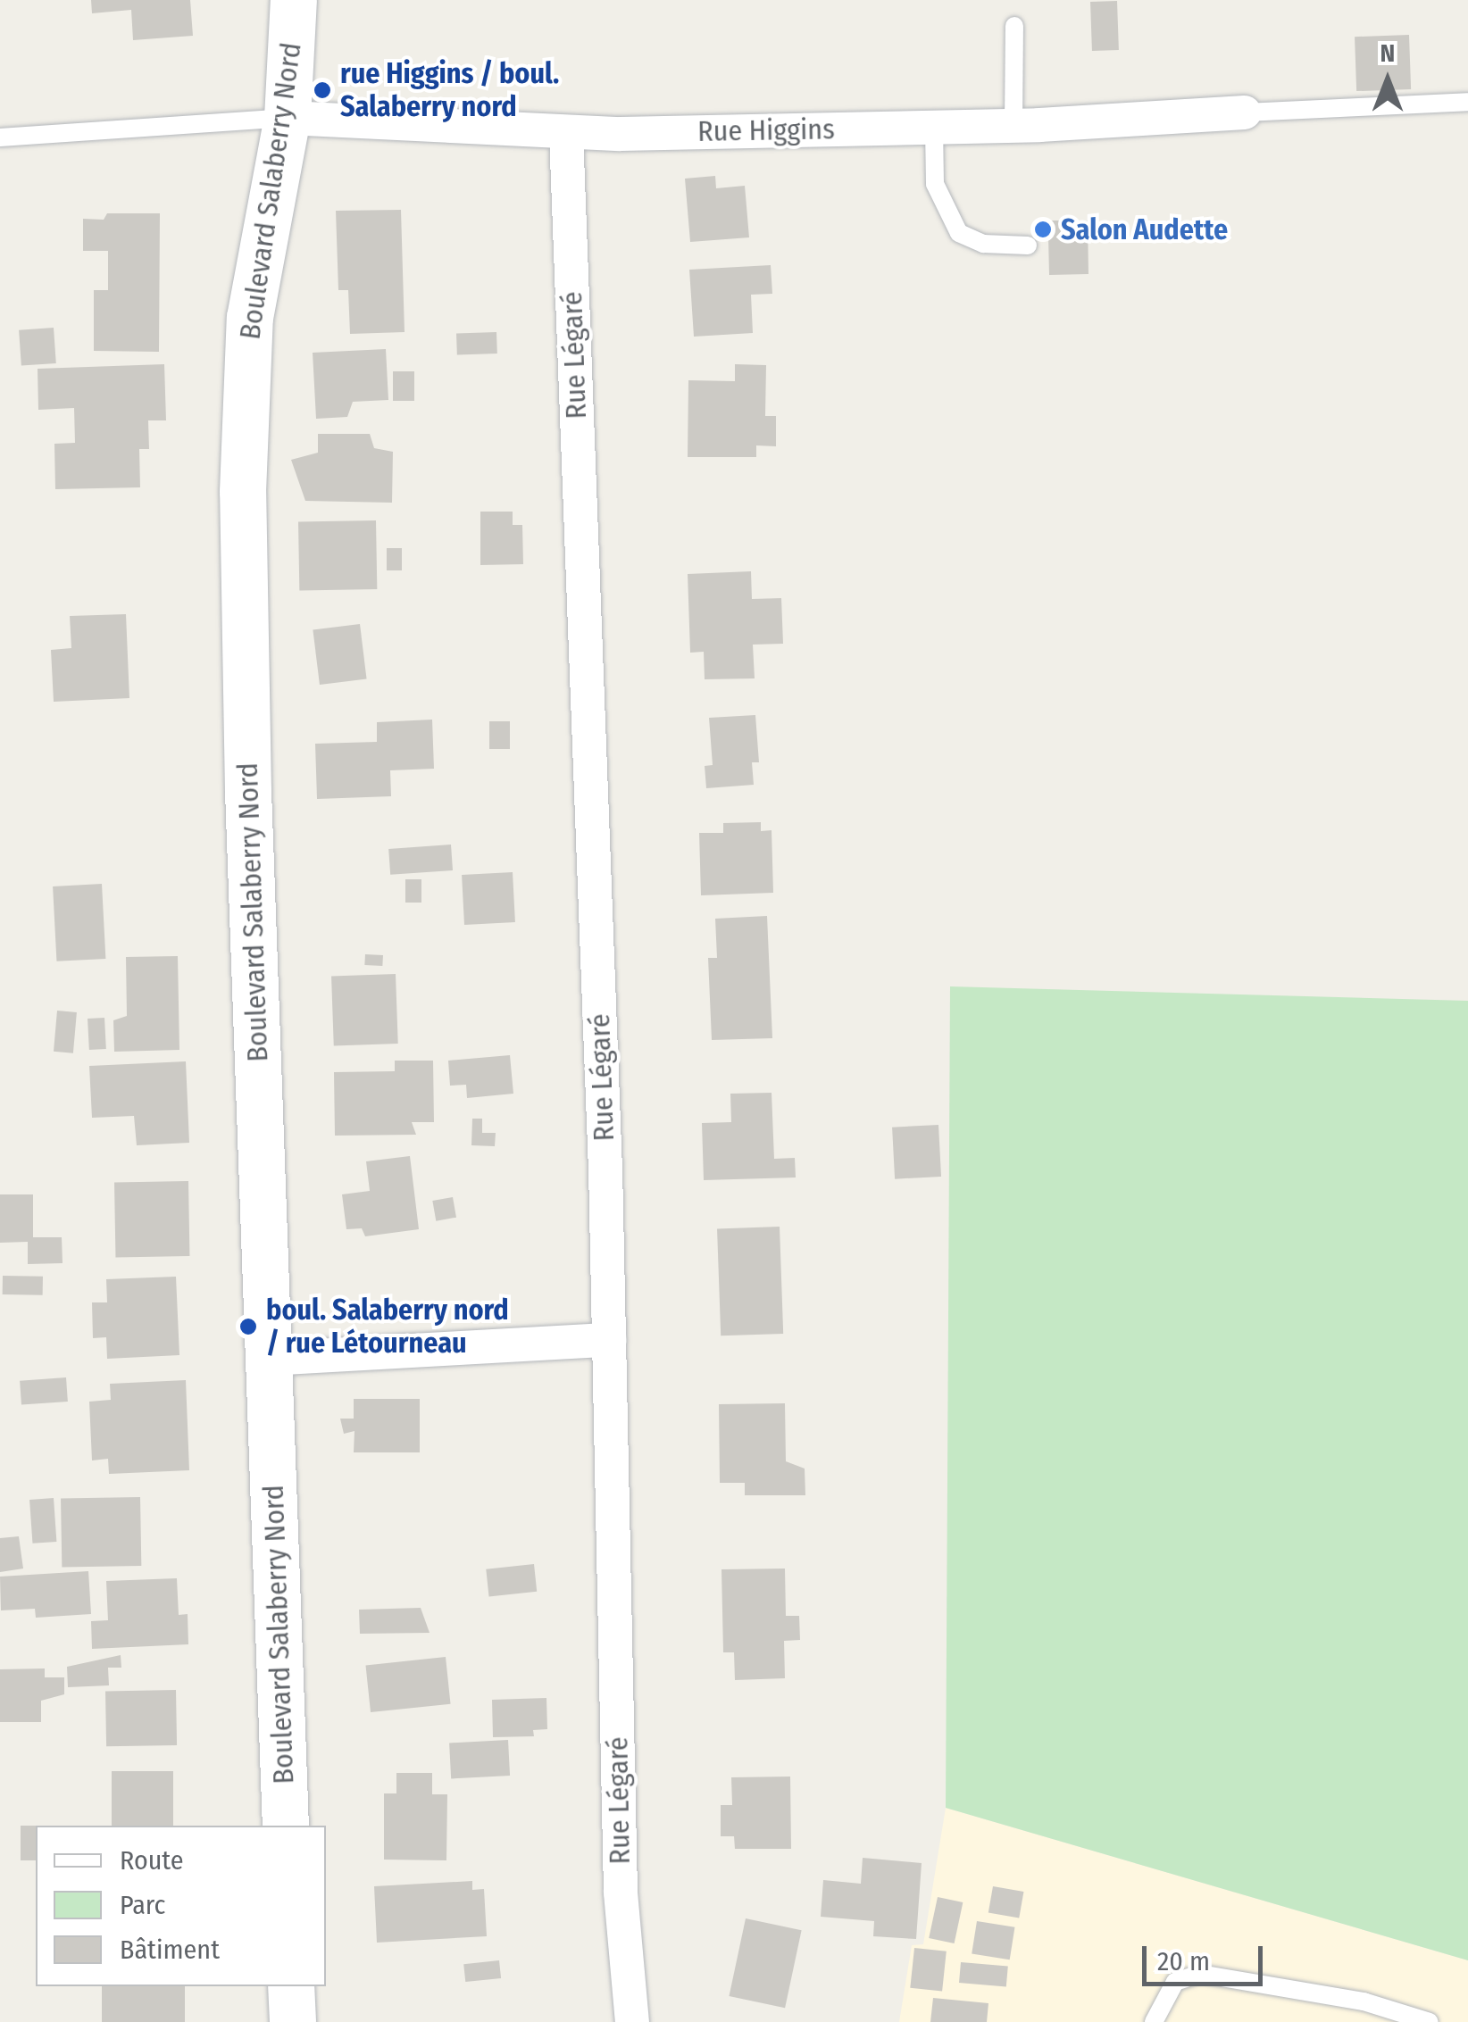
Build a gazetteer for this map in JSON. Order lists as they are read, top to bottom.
{
  "streets": {
    "street": ["Rue Higgins", "Boulevard Salaberry Nord", "Rue Légaré"]
  },
  "crossings": [
    ["Rue Higgins", "Boulevard Salaberry Nord"],
    ["Rue Higgins", "Rue Légaré"]
  ],
  "places": ["rue Higgins / boul. Salaberry nord", "Salon Audette", "boul. Salaberry nord / rue Létourneau"],
  "legend": ["Route", "Parc", "Bâtiment"],
  "scale_bar": "20 m",
  "north": "top"
}
